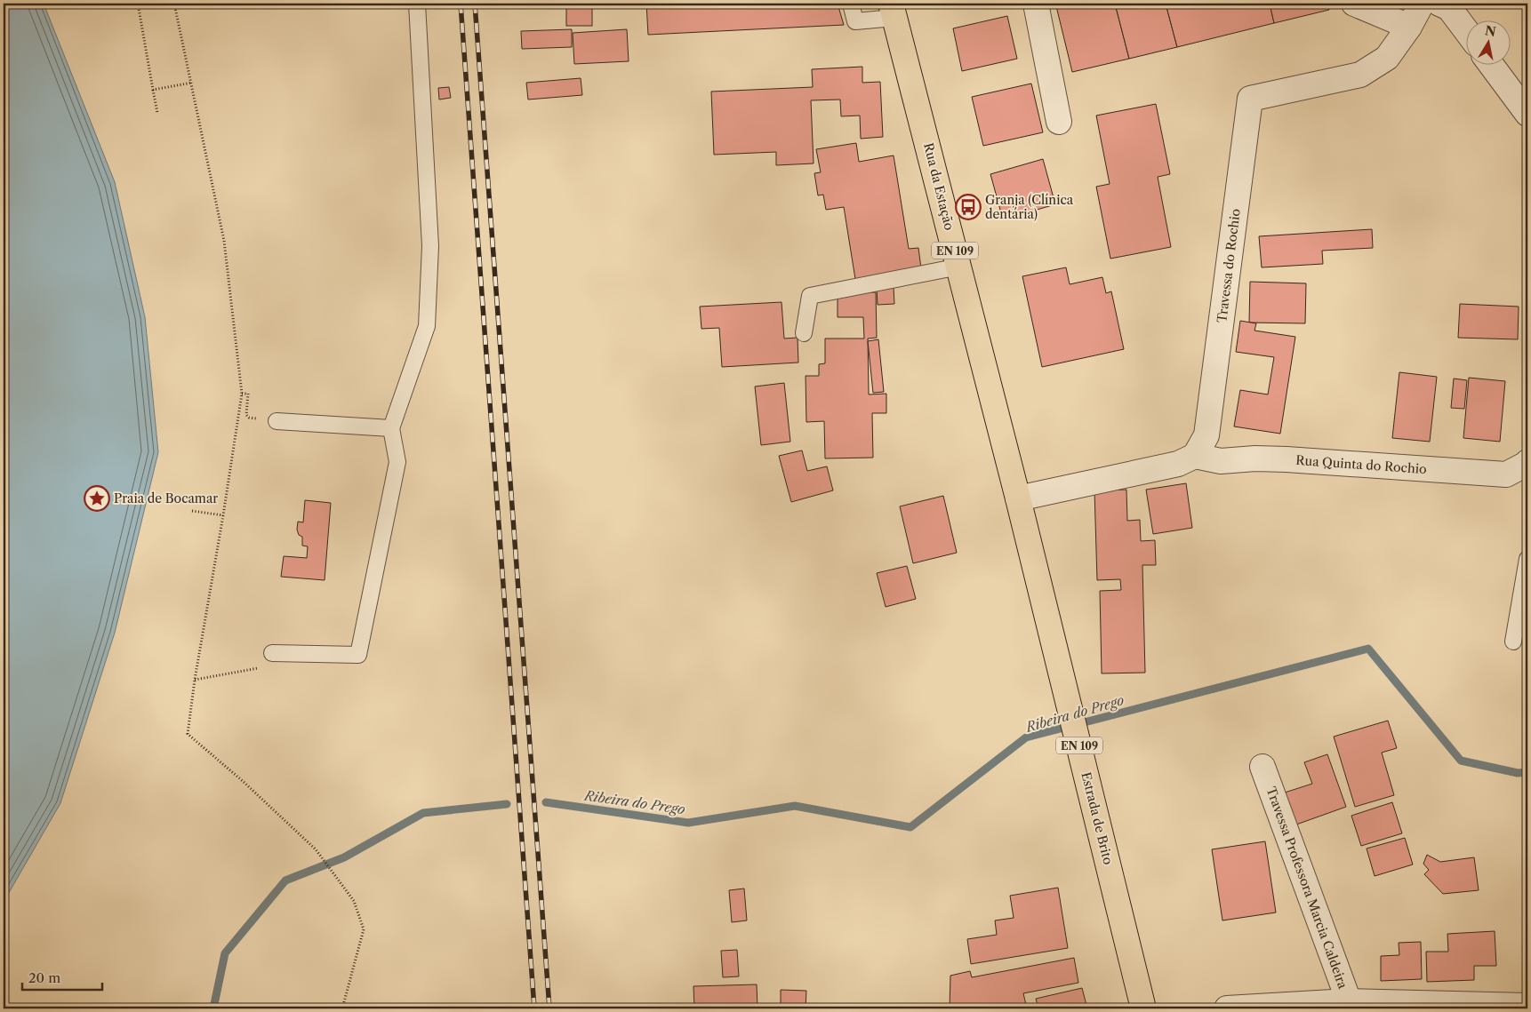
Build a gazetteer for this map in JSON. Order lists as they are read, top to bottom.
{
  "streets": {
    "main road": ["Rua da Estação", "EN 109", "Estrada de Brito"],
    "street": ["Travessa do Rochio", "Rua Quinta do Rochio", "Travessa Professora Marcia Caldeira"]
  },
  "crossings": [
    ["Rua da Estação", "Estrada de Brito"],
    ["Travessa do Rochio", "Rua Quinta do Rochio"]
  ],
  "water": ["Ribeira do Prego"],
  "places": {
    "bus stop": ["Granja (Clínica dentária)"],
    "place": ["Praia de Bocamar"]
  },
  "scale_bar": "20 m",
  "north": "top"
}
